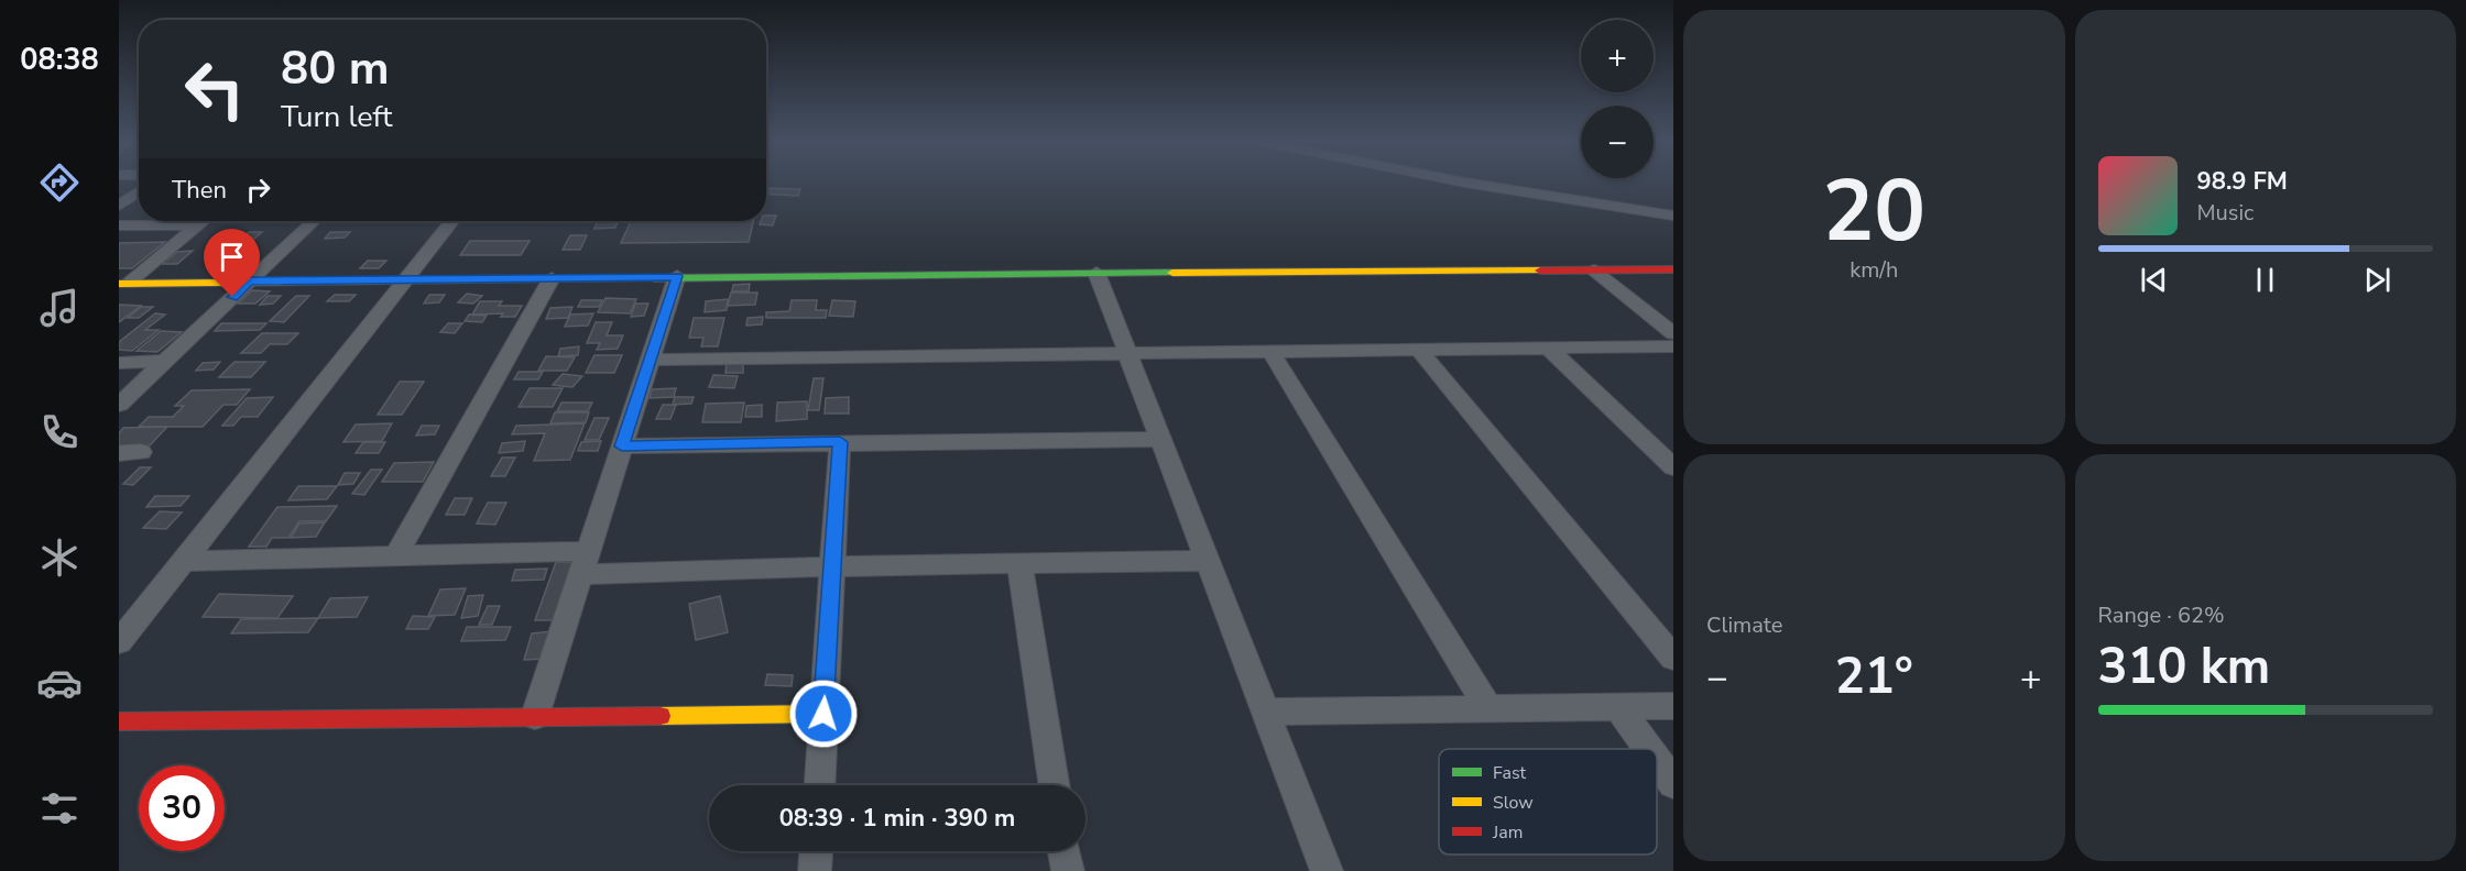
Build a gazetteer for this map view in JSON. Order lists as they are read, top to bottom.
{
  "legend": ["Fast", "Slow", "Jam"],
  "page": {
    "tabs": "08:38",
    "tile": [
      ["20", "km/h"],
      "Climate",
      ["Range · 62%", "310 km"]
    ],
    "map_buttons": ["+", "−"],
    "turn": ["80 m", "Turn left"],
    "song": ["98.9 FM", "Music"],
    "then": "Then",
    "heat": ["−", "21°", "+"],
    "limit": "30",
    "trip": "08:39 · 1 min · 390 m"
  }
}
